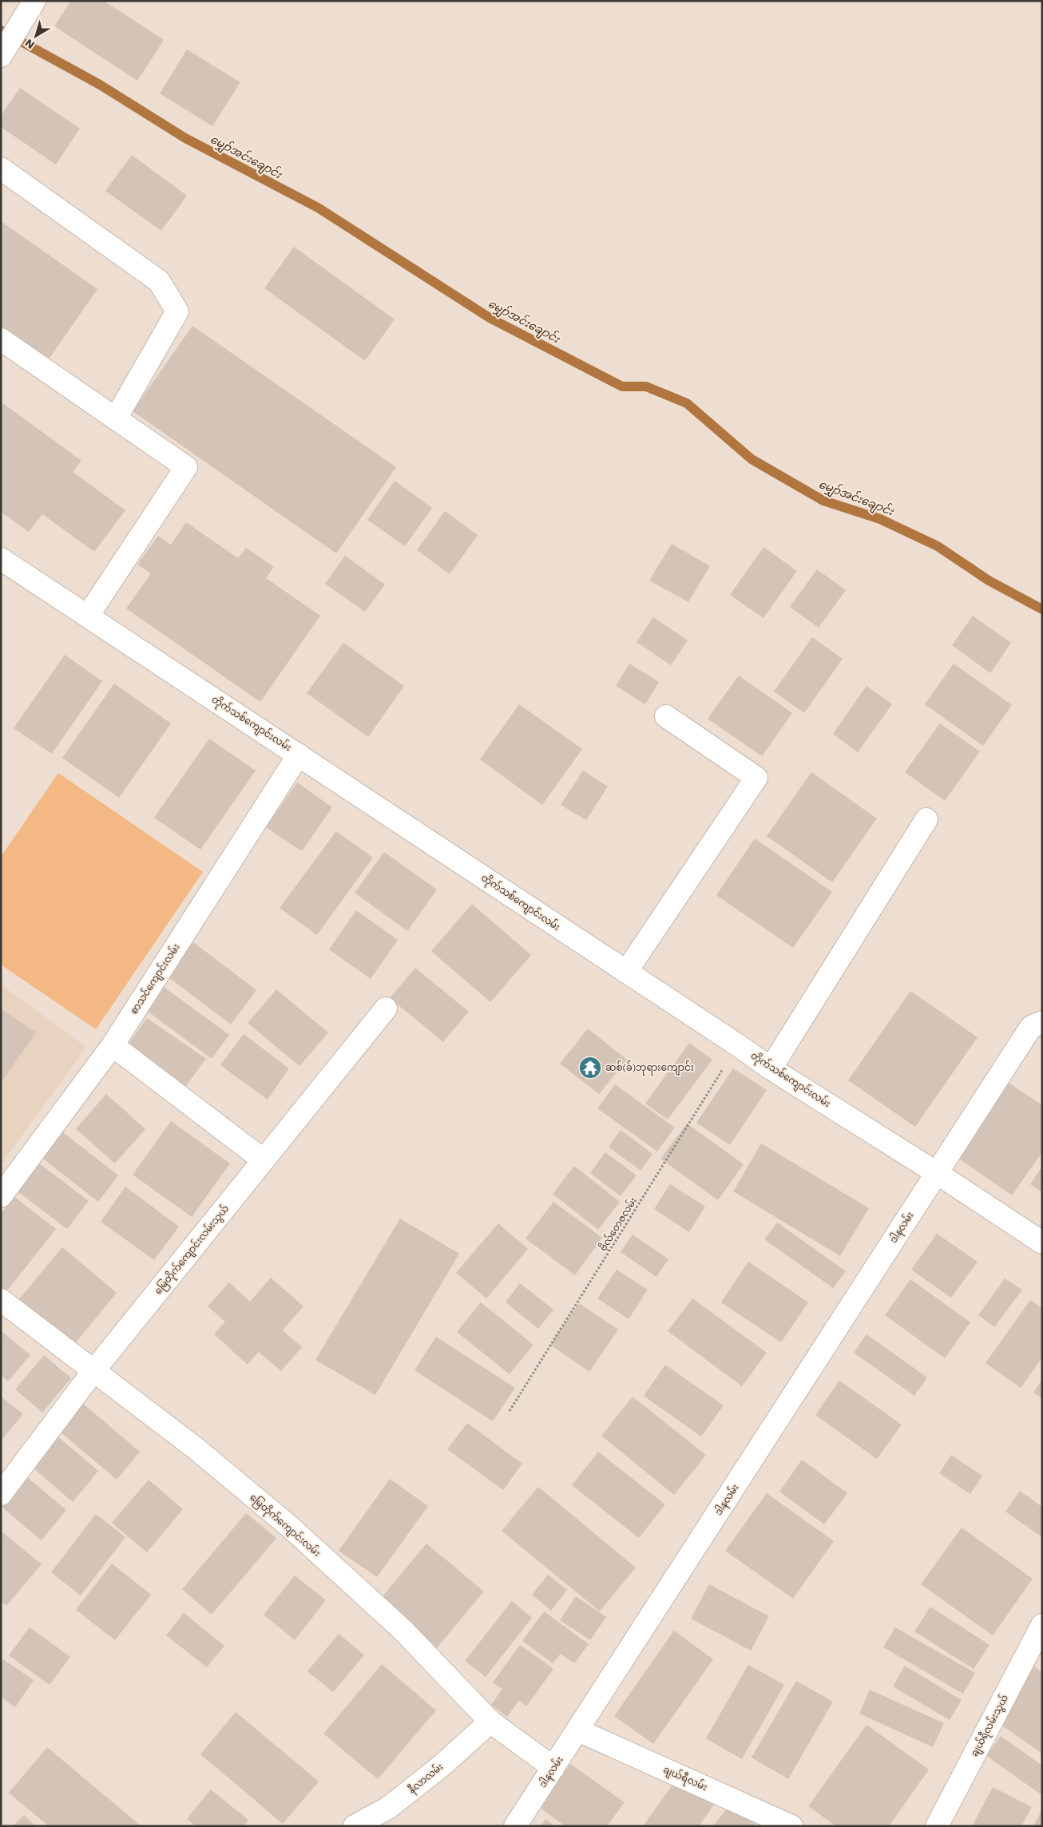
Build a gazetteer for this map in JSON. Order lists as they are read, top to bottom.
{
  "streets": {
    "street": [
      "တိုက်သစ်ကျောင်းလမ်း",
      "စာသင်ကျောင်းလမ်း",
      "ဒါနလမ်း",
      "မြေတိုက်ကျောင်းလမ်းသွယ်",
      "မြေတိုက်ကျောင်းလမ်း",
      "ချယ်ရီလမ်းသွယ်",
      "နီလာလမ်း",
      "ချယ်ရီလမ်း"
    ],
    "path": ["ဗိုလ်တေဇလမ်း"]
  },
  "crossings": [
    ["တိုက်သစ်ကျောင်းလမ်း", "စာသင်ကျောင်းလမ်း"],
    ["တိုက်သစ်ကျောင်းလမ်း", "ဗိုလ်တေဇလမ်း"],
    ["တိုက်သစ်ကျောင်းလမ်း", "ဒါနလမ်း"],
    ["ဒါနလမ်း", "မြေတိုက်ကျောင်းလမ်း"],
    ["ဒါနလမ်း", "ချယ်ရီလမ်း"],
    ["မြေတိုက်ကျောင်းလမ်းသွယ်", "မြေတိုက်ကျောင်းလမ်း"],
    ["မြေတိုက်ကျောင်းလမ်း", "နီလာလမ်း"]
  ],
  "water": ["မျှော်အင်းချောင်း"],
  "places": {
    "temple": ["ဆစ်(ခ်)ဘုရားကျောင်း"]
  },
  "north": "bottom left"
}
